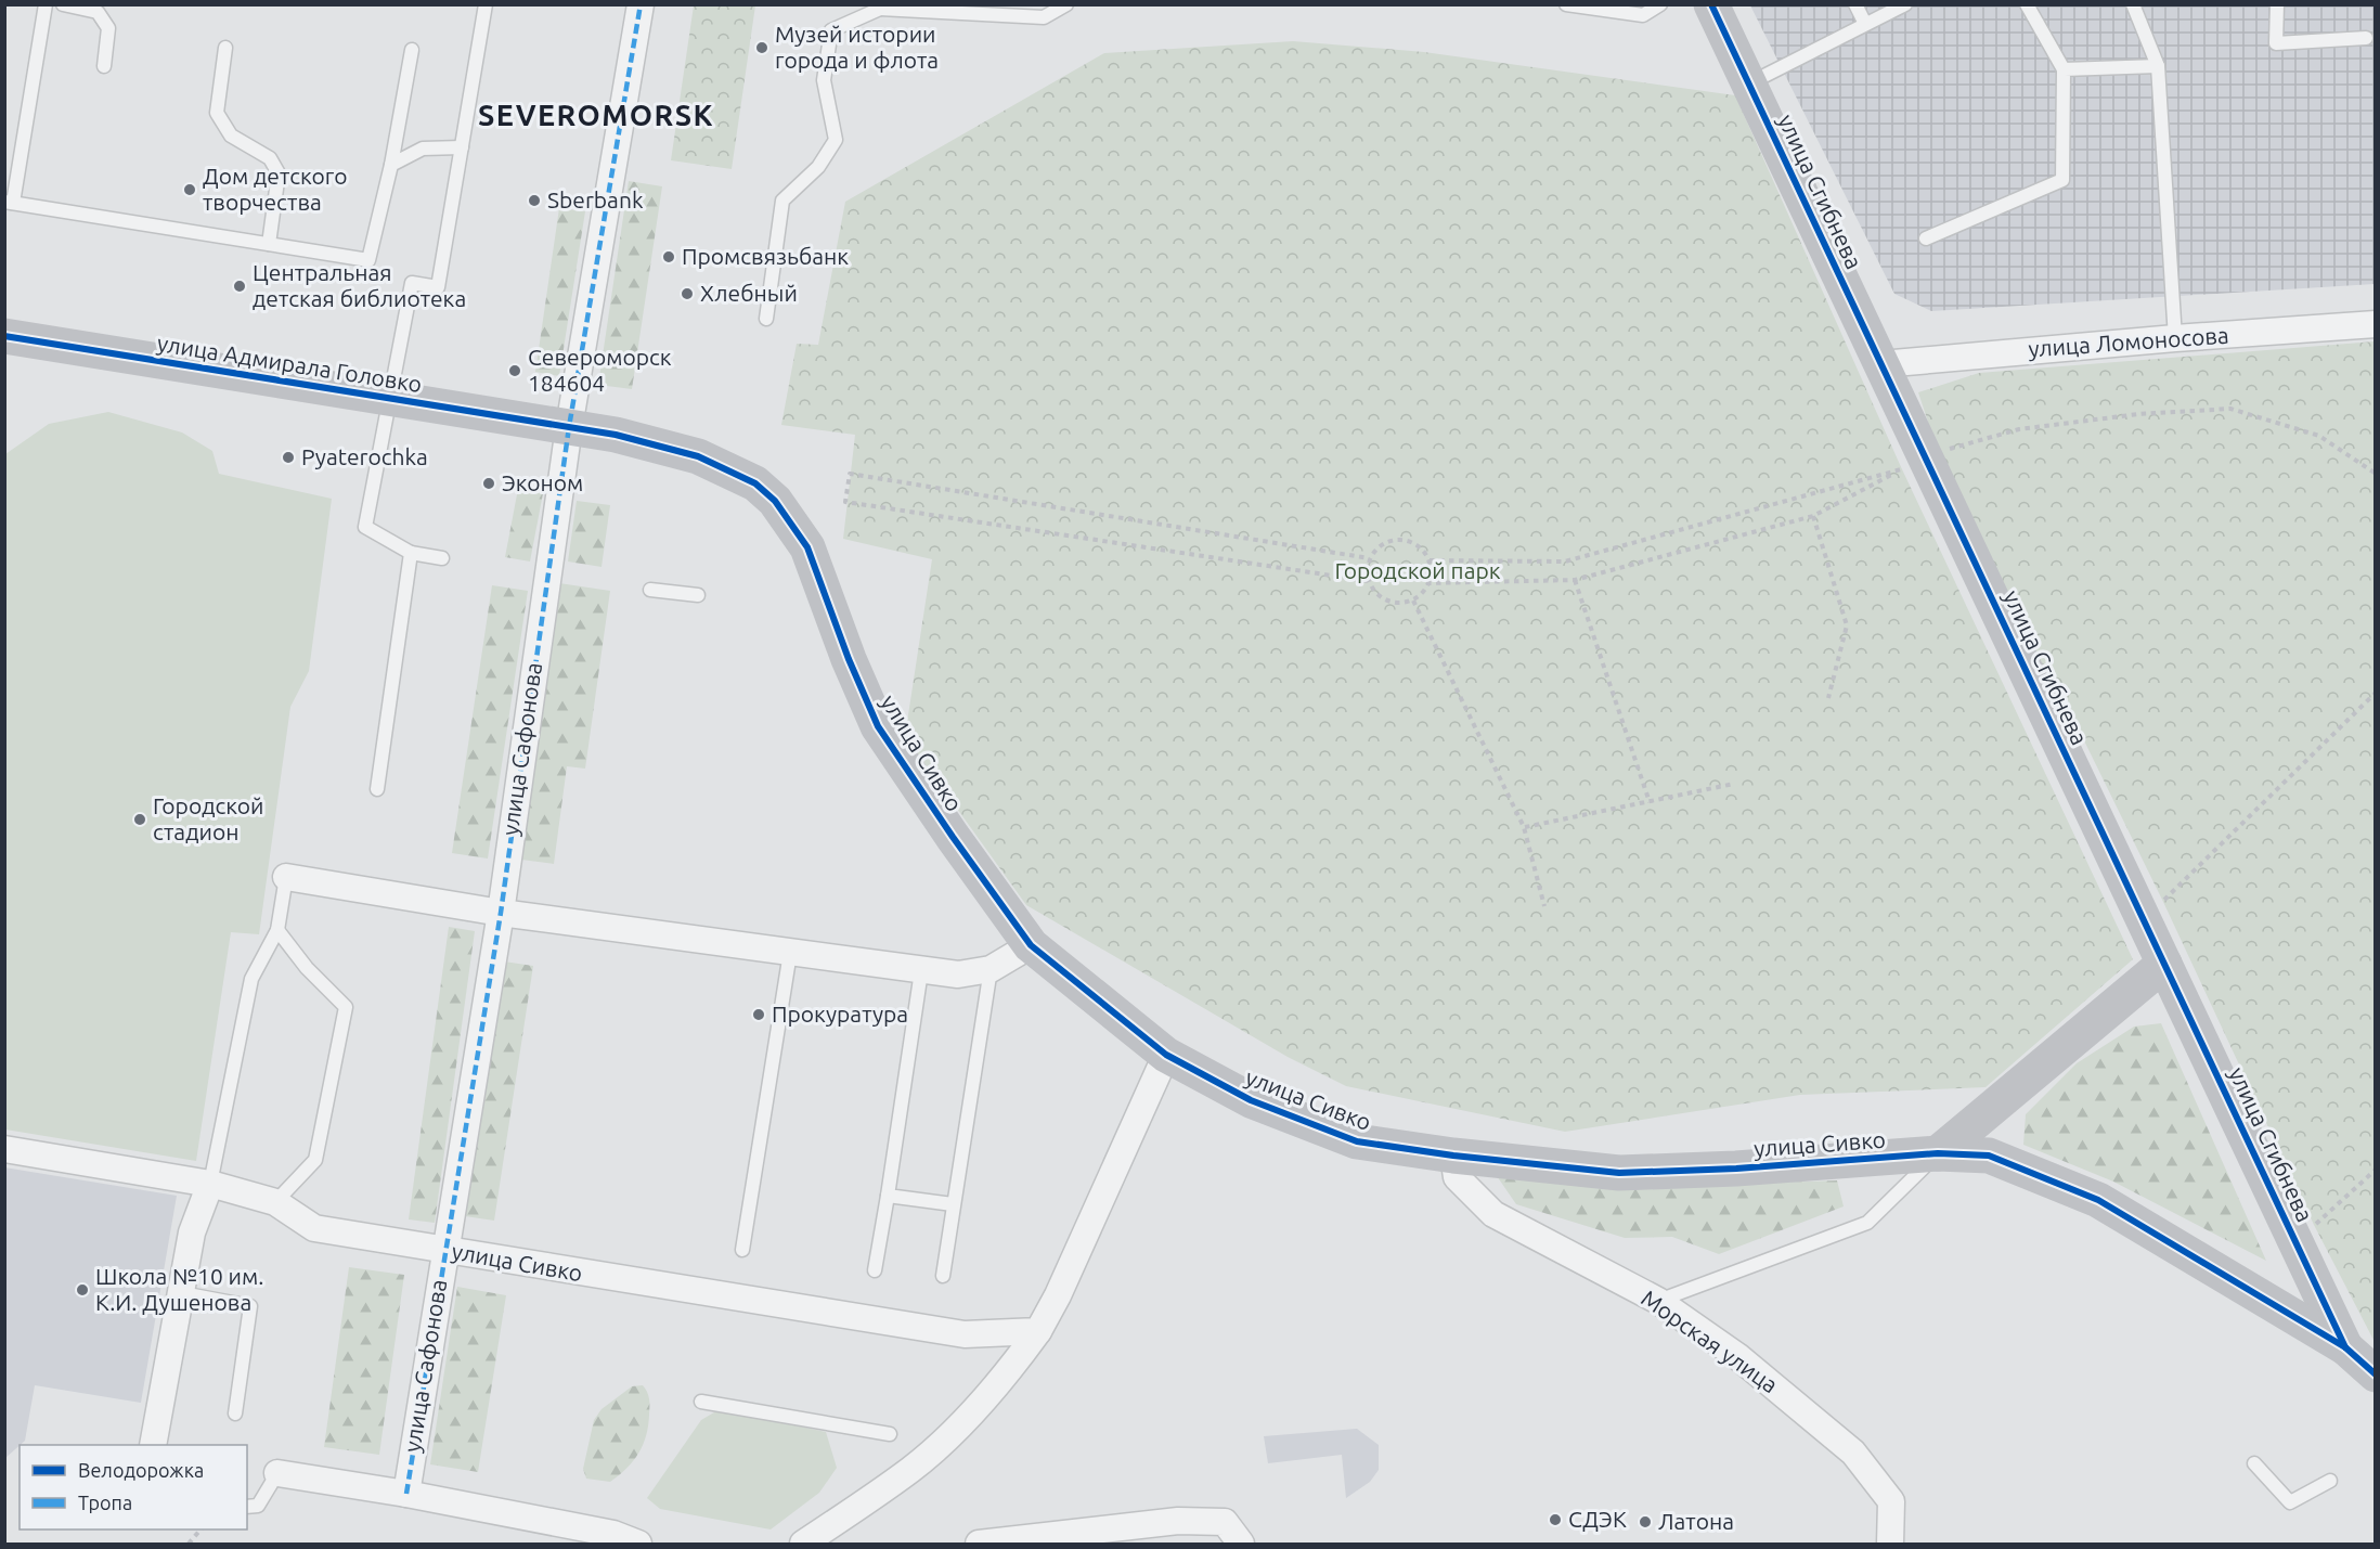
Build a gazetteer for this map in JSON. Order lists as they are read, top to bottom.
{
  "streets": {
    "street": [
      "улица Сгибнева",
      "улица Ломоносова",
      "улица Адмирала Головко",
      "улица Сафонова",
      "улица Сивко",
      "Морская улица"
    ]
  },
  "crossings": [
    ["улица Сгибнева", "улица Ломоносова"],
    ["улица Сгибнева", "улица Сивко"],
    ["улица Адмирала Головко", "улица Сафонова"],
    ["улица Адмирала Головко", "улица Сивко"],
    ["улица Сафонова", "улица Сивко"],
    ["улица Сивко", "Морская улица"]
  ],
  "districts": ["SEVEROMORSK"],
  "parks": ["Городской парк"],
  "places": [
    "Музей истории города и флота",
    "Дом детского творчества",
    "Sberbank",
    "Промсвязьбанк",
    "Центральная детская библиотека",
    "Хлебный",
    "Североморск 184604",
    "Pyaterochka",
    "Эконом",
    "Городской стадион",
    "Прокуратура",
    "Школа №10 им. К.И. Душенова",
    "СДЭК",
    "Латона"
  ],
  "legend": ["Велодорожка", "Тропа"]
}
